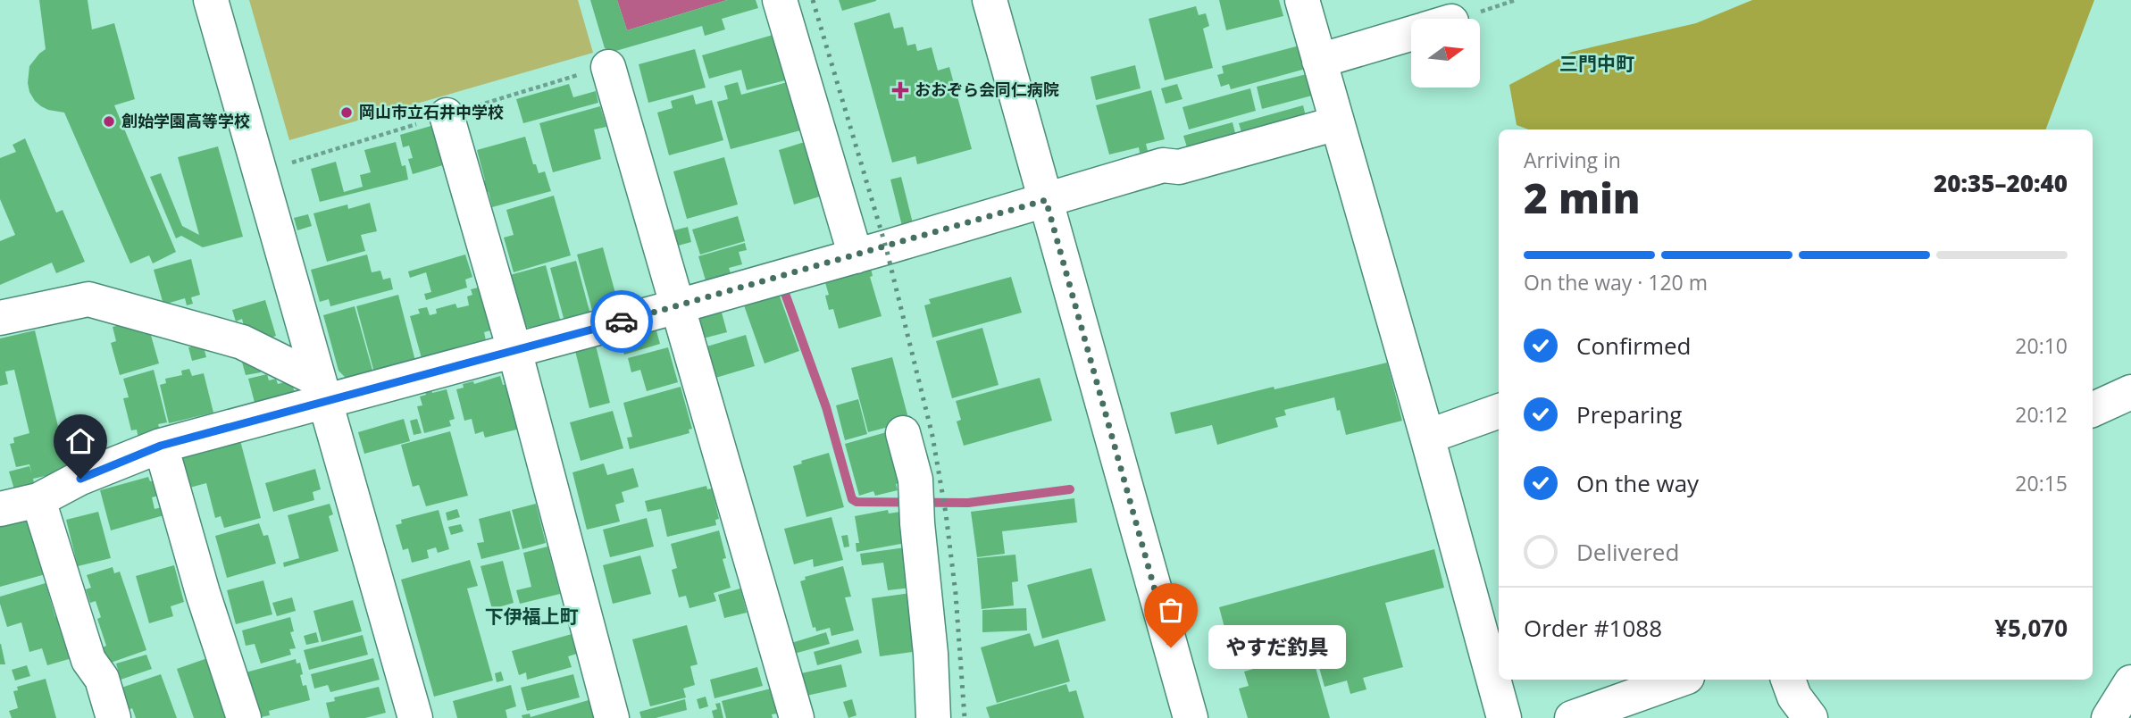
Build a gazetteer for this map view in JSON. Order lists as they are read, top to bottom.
{
  "districts": ["三門中町", "下伊福上町"],
  "places": {
    "health": ["おおぞら会同仁病院"],
    "other": ["岡山市立石井中学校", "創始学園高等学校", "やすだ釣具"]
  },
  "north": "right",
  "page": {
    "heading": ["2 min", "Arriving in", "20:35–20:40"],
    "panel": ["Order #1088", "¥5,070"],
    "bar": "On the way · 120 m",
    "list": [
      ["Confirmed", "20:10"],
      ["Preparing", "20:12"],
      ["On the way", "20:15"],
      "Delivered"
    ],
    "bubble": "やすだ釣具"
  }
}
